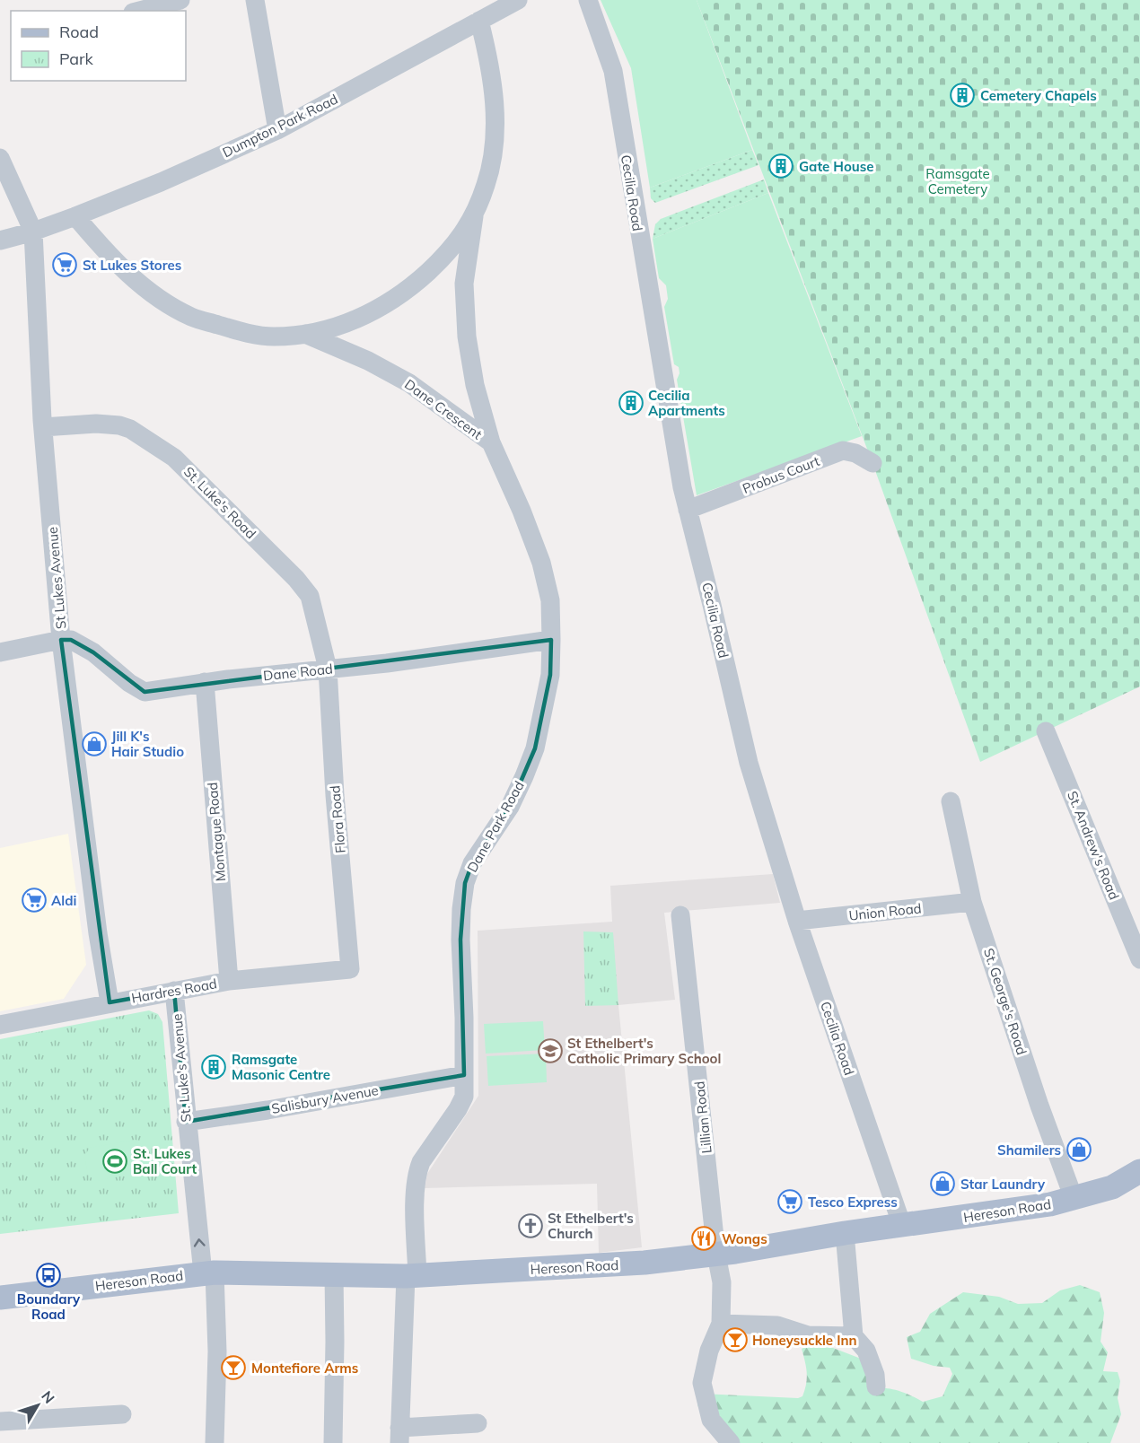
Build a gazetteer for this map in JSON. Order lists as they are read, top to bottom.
{
  "streets": {
    "main road": ["Hereson Road"],
    "street": [
      "Dumpton Park Road",
      "Cecilia Road",
      "Dane Crescent",
      "Probus Court",
      "St. Luke's Road",
      "St Lukes Avenue",
      "Dane Road",
      "Flora Road",
      "Dane Park Road",
      "Montague Road",
      "St. Andrew's Road",
      "Union Road",
      "Hardres Road",
      "St. George's Road",
      "St. Luke's Avenue",
      "Salisbury Avenue",
      "Lillian Road"
    ]
  },
  "crossings": [
    ["Dumpton Park Road", "Dane Crescent"],
    ["Dumpton Park Road", "St Lukes Avenue"],
    ["Cecilia Road", "Probus Court"],
    ["Cecilia Road", "Union Road"],
    ["Cecilia Road", "Hereson Road"],
    ["Dane Crescent", "Dane Park Road"],
    ["St. Luke's Road", "St Lukes Avenue"],
    ["St. Luke's Road", "Dane Road"],
    ["St. Luke's Road", "Flora Road"],
    ["St Lukes Avenue", "Dane Road"],
    ["St Lukes Avenue", "Hardres Road"],
    ["Dane Road", "Flora Road"],
    ["Dane Road", "Dane Park Road"],
    ["Dane Road", "Montague Road"],
    ["Flora Road", "Hardres Road"],
    ["Dane Park Road", "Salisbury Avenue"],
    ["Dane Park Road", "Hereson Road"],
    ["Montague Road", "Hardres Road"],
    ["Union Road", "St. George's Road"],
    ["Hardres Road", "St. Luke's Avenue"],
    ["St. George's Road", "Hereson Road"],
    ["St. Luke's Avenue", "Salisbury Avenue"],
    ["St. Luke's Avenue", "Hereson Road"],
    ["Lillian Road", "Hereson Road"]
  ],
  "parks": ["Ramsgate Cemetery"],
  "places": {
    "building": [
      "Cemetery Chapels",
      "Gate House",
      "Cecilia Apartments",
      "Ramsgate Masonic Centre"
    ],
    "supermarket": ["St Lukes Stores", "Aldi", "Tesco Express"],
    "shop": ["Jill K's Hair Studio", "Shamilers", "Star Laundry"],
    "school or university": ["St Ethelbert's Catholic Primary School"],
    "sports": ["St. Lukes Ball Court"],
    "church": ["St Ethelbert's Church"],
    "restaurant": ["Wongs"],
    "bus stop": ["Boundary Road"],
    "bar": ["Honeysuckle Inn", "Montefiore Arms"]
  },
  "legend": ["Road", "Park"],
  "north": "top right"
}
